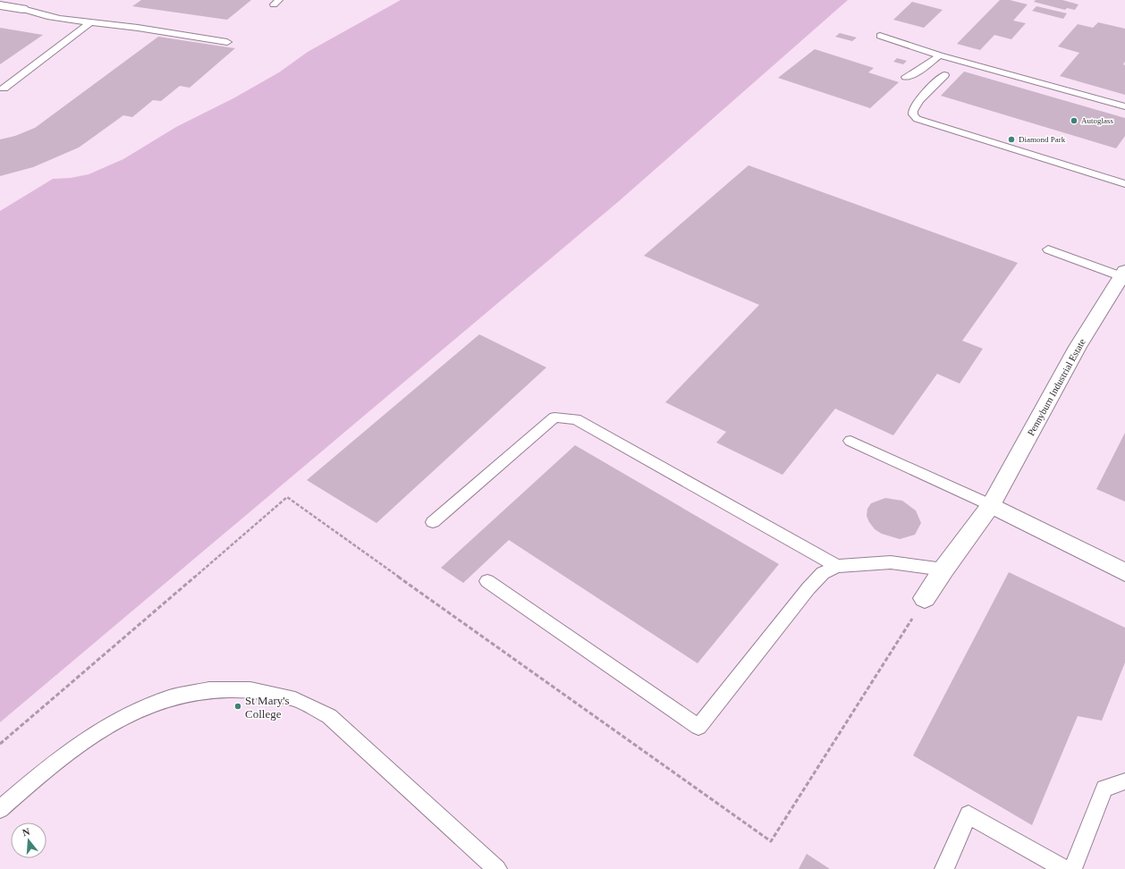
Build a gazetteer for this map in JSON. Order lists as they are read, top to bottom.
{
  "streets": {
    "street": ["Pennyburn Industrial Estate"]
  },
  "places": ["Autoglass", "Diamond Park", "St Mary's College"],
  "north": "top"
}
